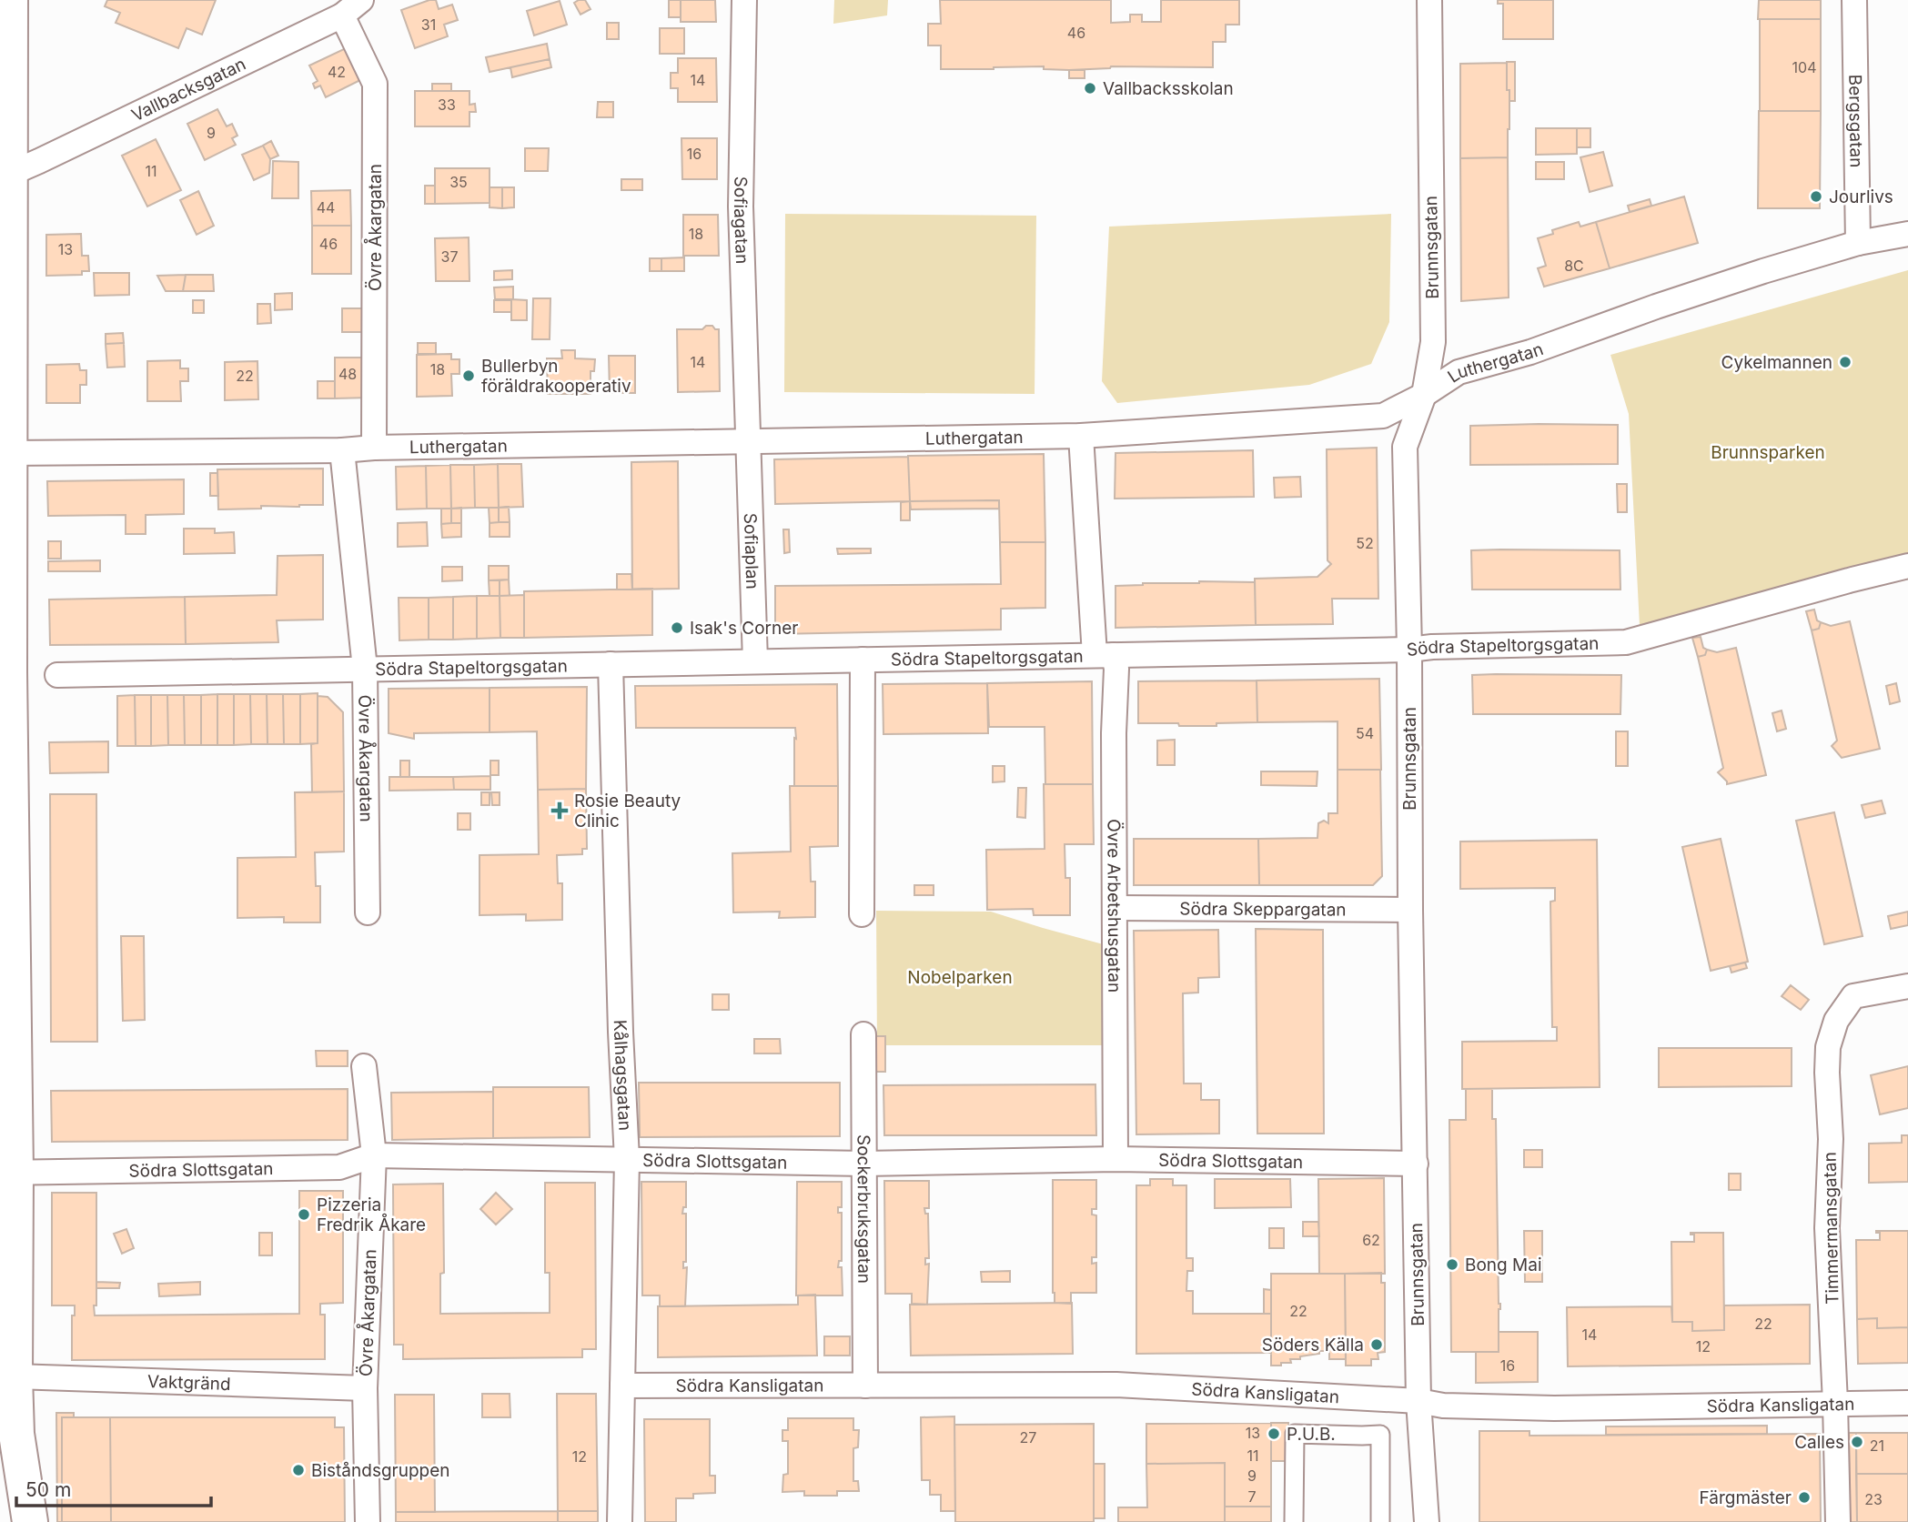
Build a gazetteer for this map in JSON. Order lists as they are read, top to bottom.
{
  "streets": {
    "street": [
      "Vallbacksgatan",
      "Bergsgatan",
      "Sofiagatan",
      "Övre Åkargatan",
      "Brunnsgatan",
      "Luthergatan",
      "Sofiaplan",
      "Södra Stapeltorgsgatan",
      "Övre Arbetshusgatan",
      "Södra Skeppargatan",
      "Kålhagsgatan",
      "Södra Slottsgatan",
      "Sockerbruksgatan",
      "Timmermansgatan",
      "Vaktgränd",
      "Södra Kansligatan"
    ]
  },
  "crossings": [
    ["Vallbacksgatan", "Övre Åkargatan"],
    ["Bergsgatan", "Luthergatan"],
    ["Sofiagatan", "Luthergatan"],
    ["Sofiagatan", "Sofiaplan"],
    ["Övre Åkargatan", "Luthergatan"],
    ["Övre Åkargatan", "Södra Stapeltorgsgatan"],
    ["Övre Åkargatan", "Södra Slottsgatan"],
    ["Övre Åkargatan", "Vaktgränd"],
    ["Brunnsgatan", "Luthergatan"],
    ["Brunnsgatan", "Södra Stapeltorgsgatan"],
    ["Brunnsgatan", "Södra Skeppargatan"],
    ["Brunnsgatan", "Södra Slottsgatan"],
    ["Brunnsgatan", "Södra Kansligatan"],
    ["Luthergatan", "Sofiaplan"],
    ["Luthergatan", "Övre Arbetshusgatan"],
    ["Sofiaplan", "Södra Stapeltorgsgatan"],
    ["Södra Stapeltorgsgatan", "Övre Arbetshusgatan"],
    ["Södra Stapeltorgsgatan", "Kålhagsgatan"],
    ["Övre Arbetshusgatan", "Södra Skeppargatan"],
    ["Övre Arbetshusgatan", "Södra Slottsgatan"],
    ["Kålhagsgatan", "Södra Slottsgatan"],
    ["Kålhagsgatan", "Södra Kansligatan"],
    ["Södra Slottsgatan", "Sockerbruksgatan"],
    ["Sockerbruksgatan", "Södra Kansligatan"],
    ["Timmermansgatan", "Södra Kansligatan"]
  ],
  "parks": ["Brunnsparken", "Nobelparken"],
  "places": {
    "other": [
      "Vallbacksskolan",
      "Jourlivs",
      "Cykelmannen",
      "Bullerbyn föräldrakooperativ",
      "Isak's Corner",
      "Pizzeria Fredrik Åkare",
      "Bong Mai",
      "Söders Källa",
      "P.U.B.",
      "Calles",
      "Biståndsgruppen",
      "Färgmäster"
    ],
    "health": ["Rosie Beauty Clinic"]
  },
  "house_numbers": [
    "31",
    "46",
    "104",
    "42",
    "14",
    "33",
    "9",
    "16",
    "11",
    "35",
    "44",
    "18",
    "46",
    "13",
    "37",
    "8C",
    "14",
    "18",
    "48",
    "22",
    "52",
    "54",
    "62",
    "22",
    "22",
    "14",
    "12",
    "16",
    "13",
    "27",
    "21",
    "11",
    "12",
    "9",
    "7",
    "23"
  ],
  "scale_bar": "50 m"
}
